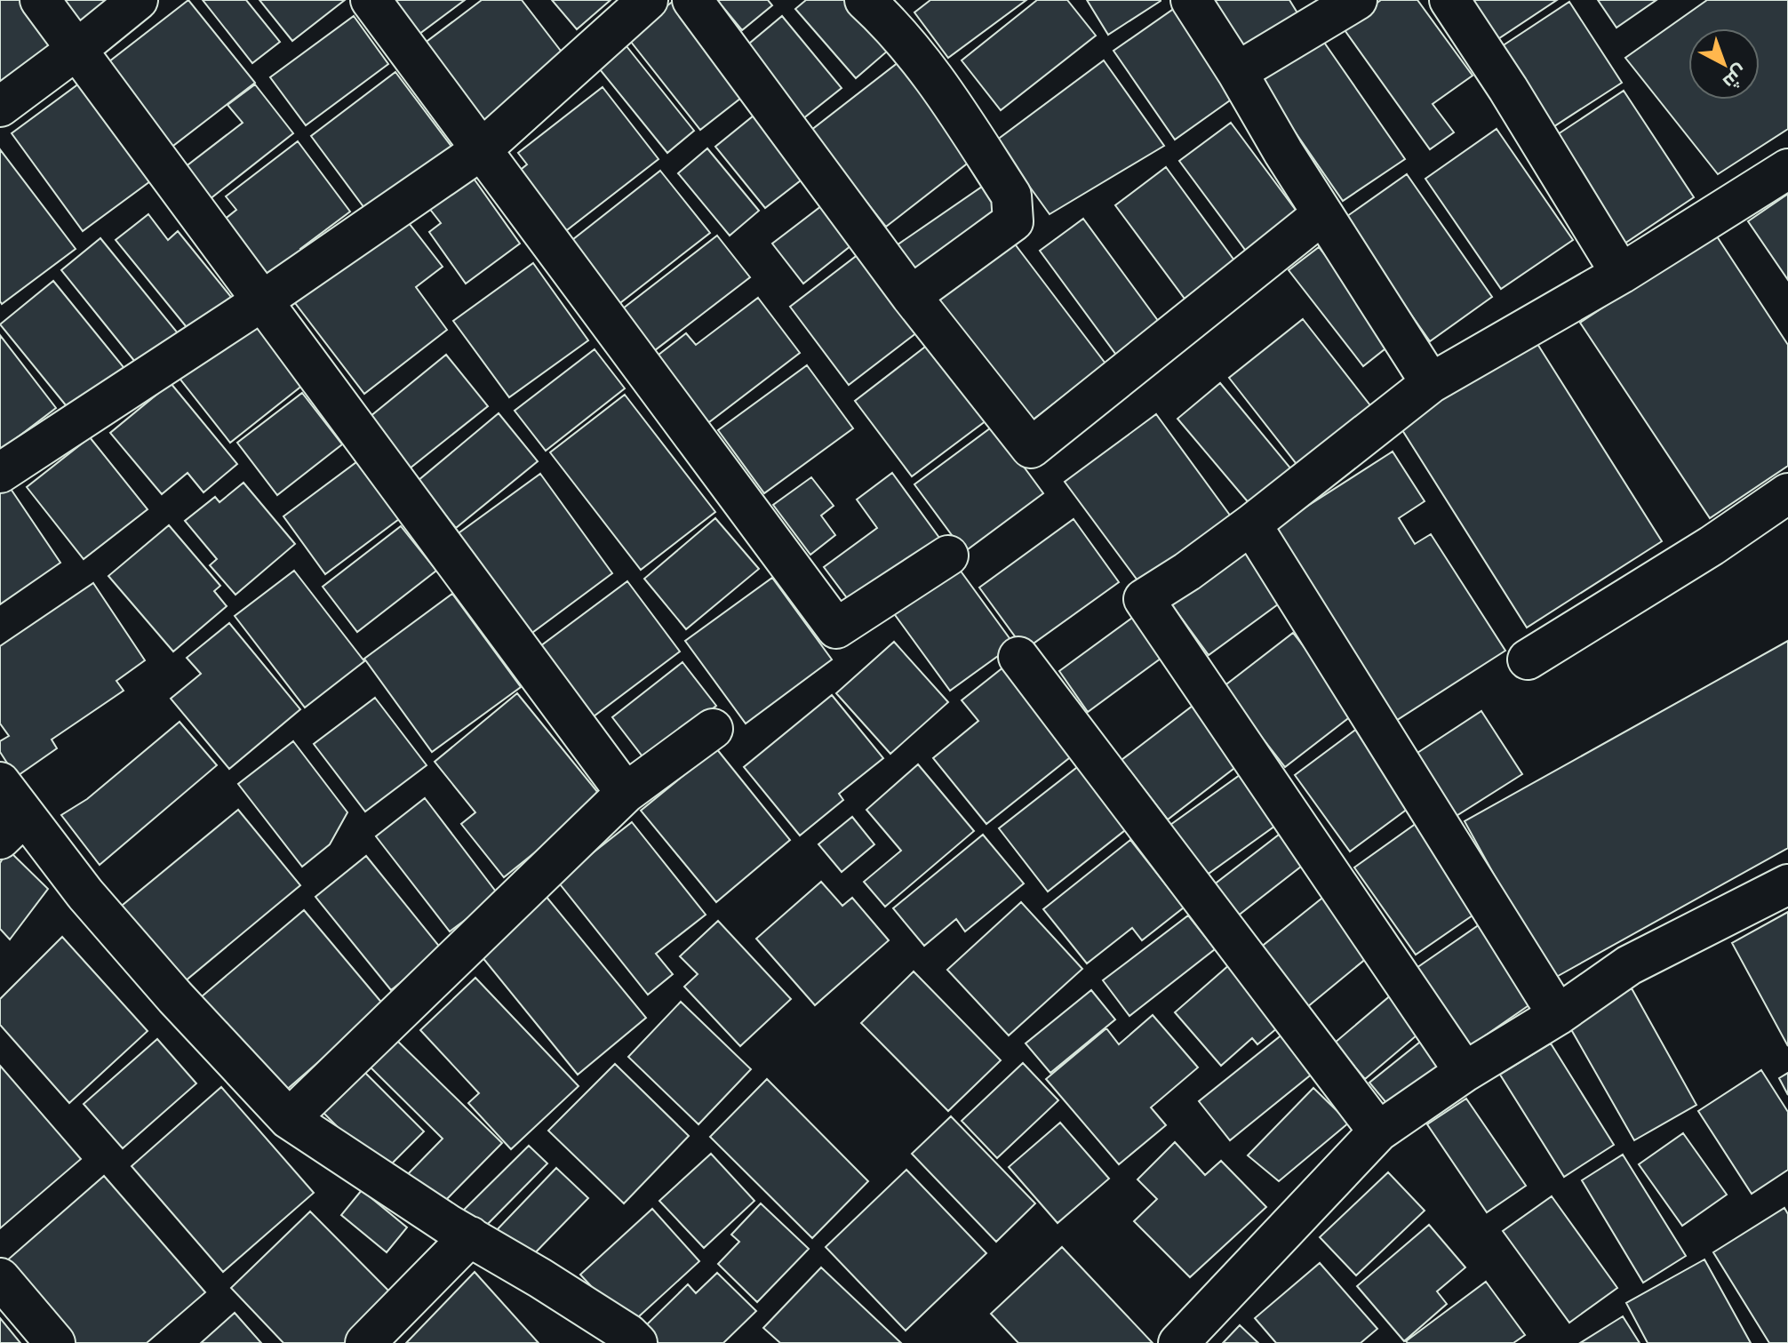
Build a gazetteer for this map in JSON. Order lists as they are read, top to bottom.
{
  "north": "bottom right"
}
